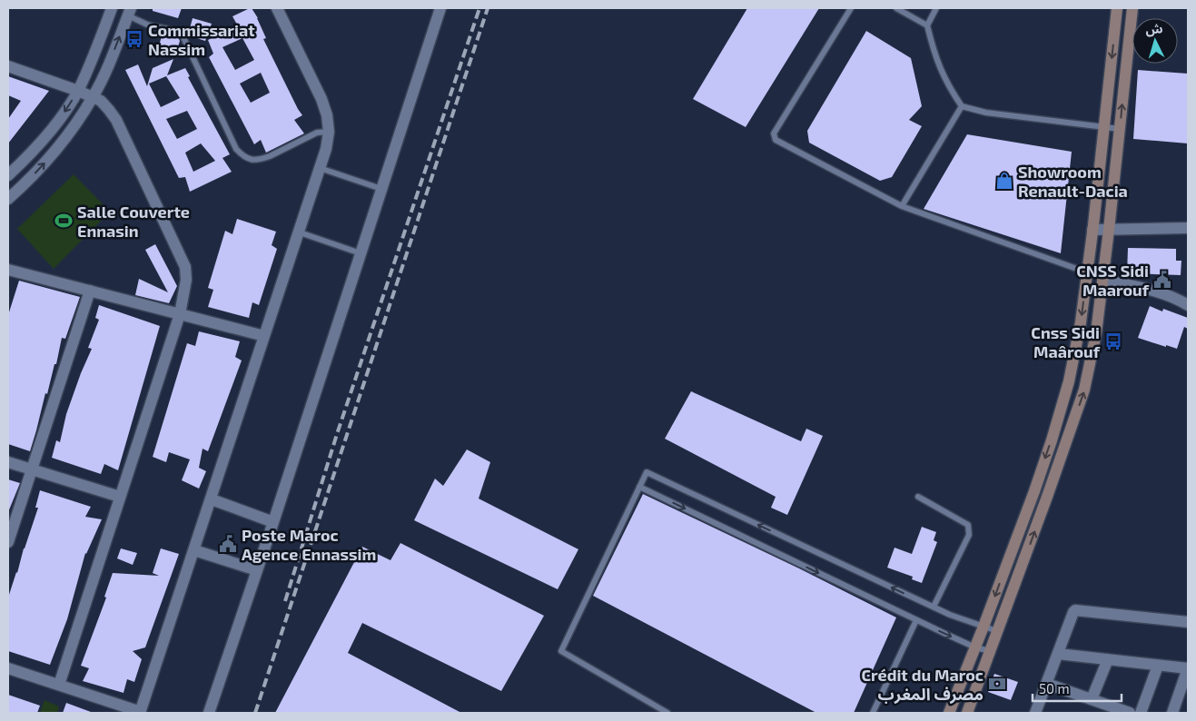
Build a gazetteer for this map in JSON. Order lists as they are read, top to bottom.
{
  "places": {
    "bus stop": ["Commissariat Nassim", "Cnss Sidi Maârouf"],
    "shop": ["Showroom Renault-Dacia"],
    "sports": ["Salle Couverte Ennasin"],
    "public building": ["CNSS Sidi Maarouf", "Poste Maroc Agence Ennassim"],
    "bank": ["Crédit du Maroc مصرف المغرب"]
  },
  "scale_bar": "50 m",
  "north": "top"
}
